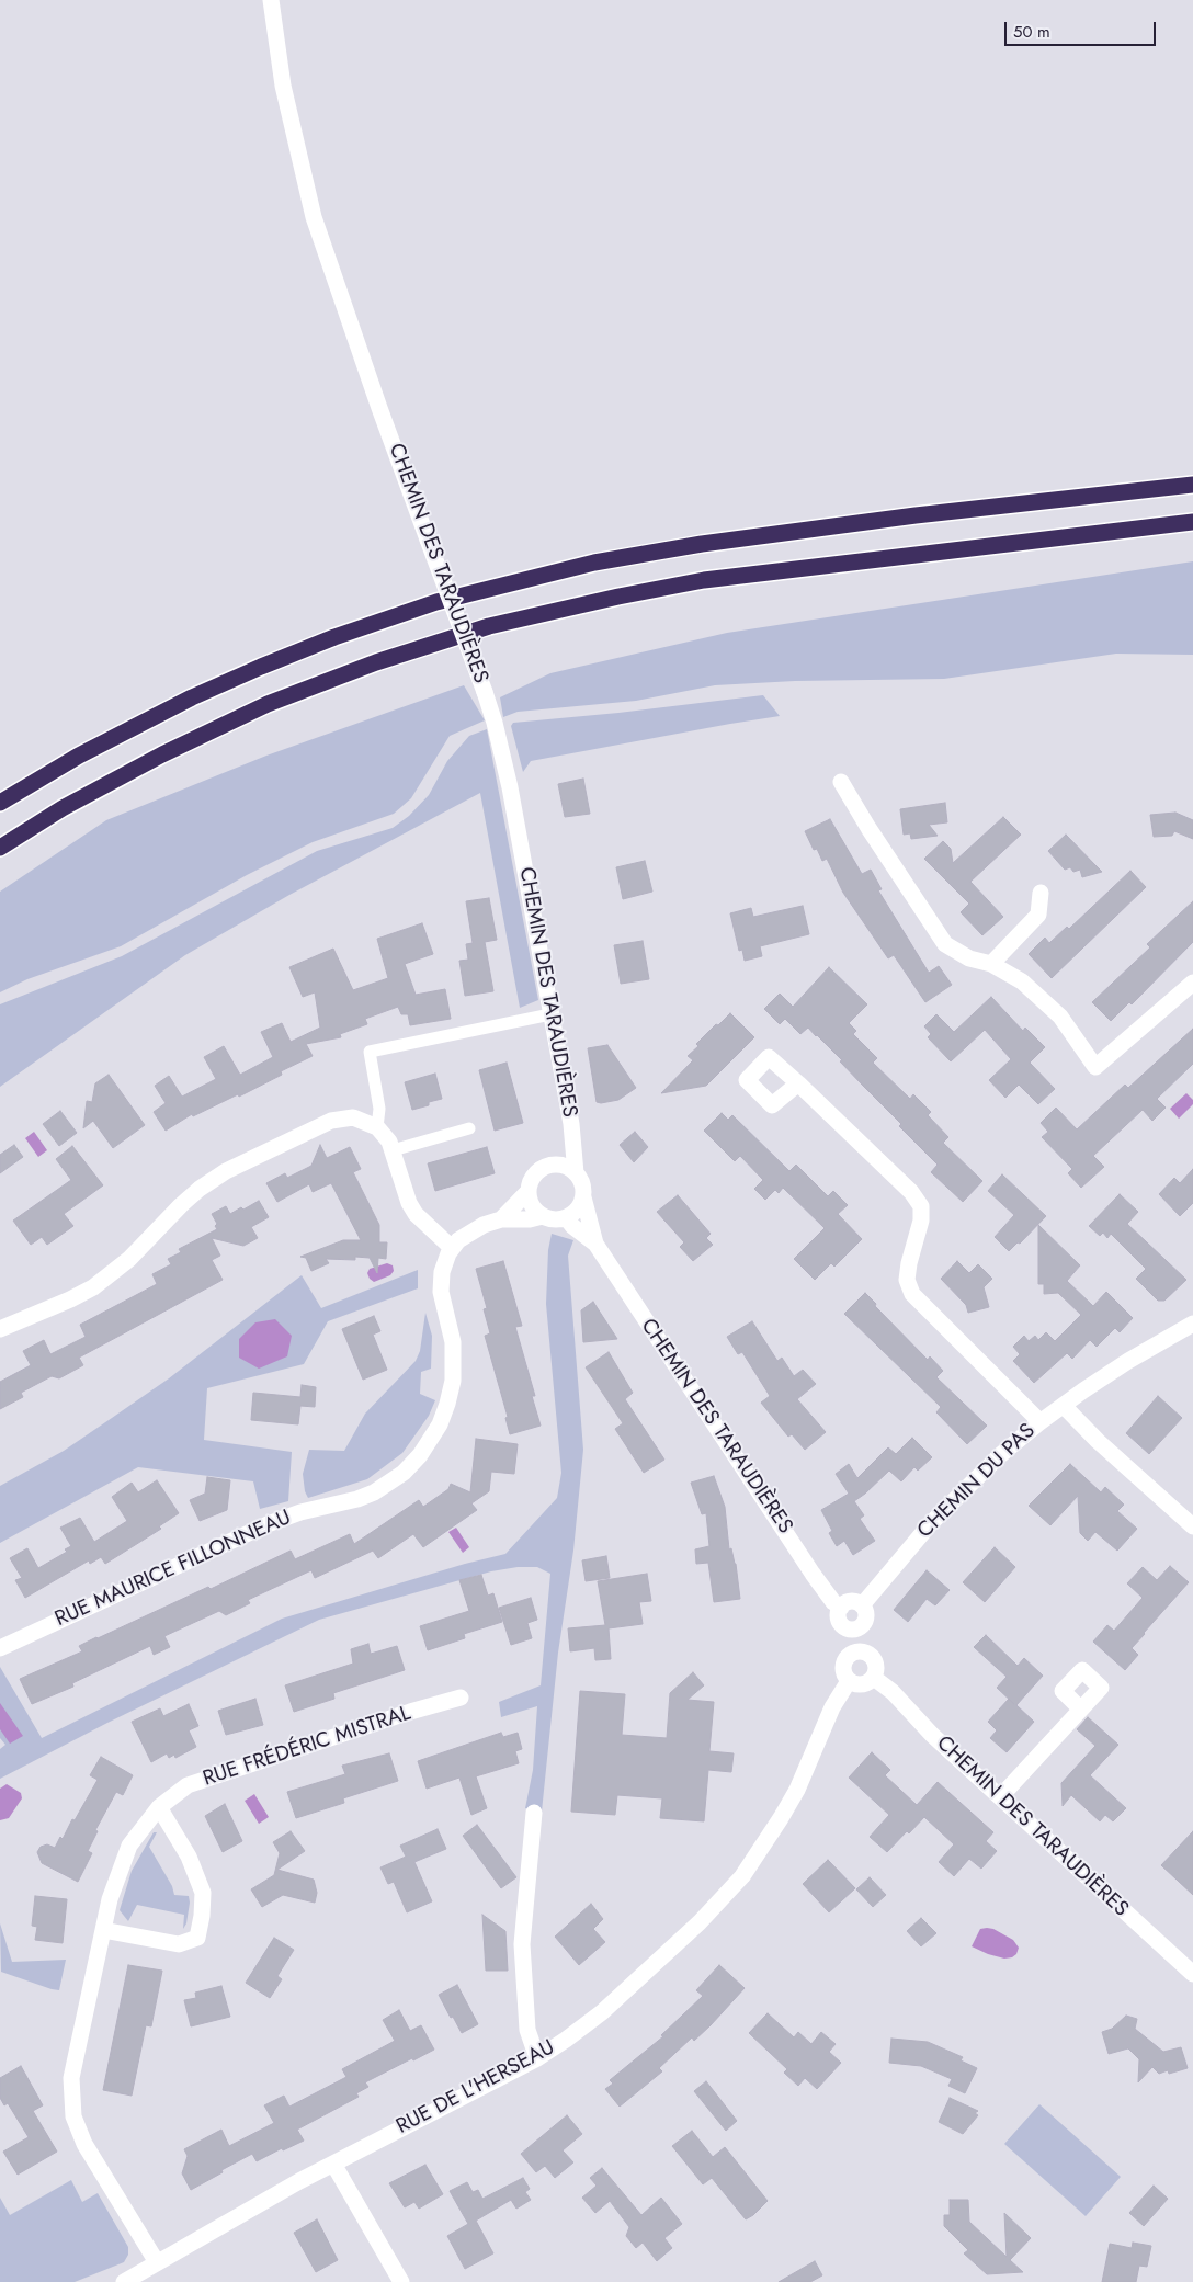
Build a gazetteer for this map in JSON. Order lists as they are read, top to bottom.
{
  "streets": {
    "street": [
      "CHEMIN DES TARAUDIÈRES",
      "CHEMIN DU PAS",
      "RUE MAURICE FILLONNEAU",
      "RUE FRÉDÉRIC MISTRAL",
      "RUE DE L'HERSEAU"
    ]
  },
  "crossings": [
    ["CHEMIN DES TARAUDIÈRES", "CHEMIN DU PAS"],
    ["CHEMIN DES TARAUDIÈRES", "RUE DE L'HERSEAU"],
    ["RUE FRÉDÉRIC MISTRAL", "RUE DE L'HERSEAU"]
  ],
  "scale_bar": "50 m"
}
